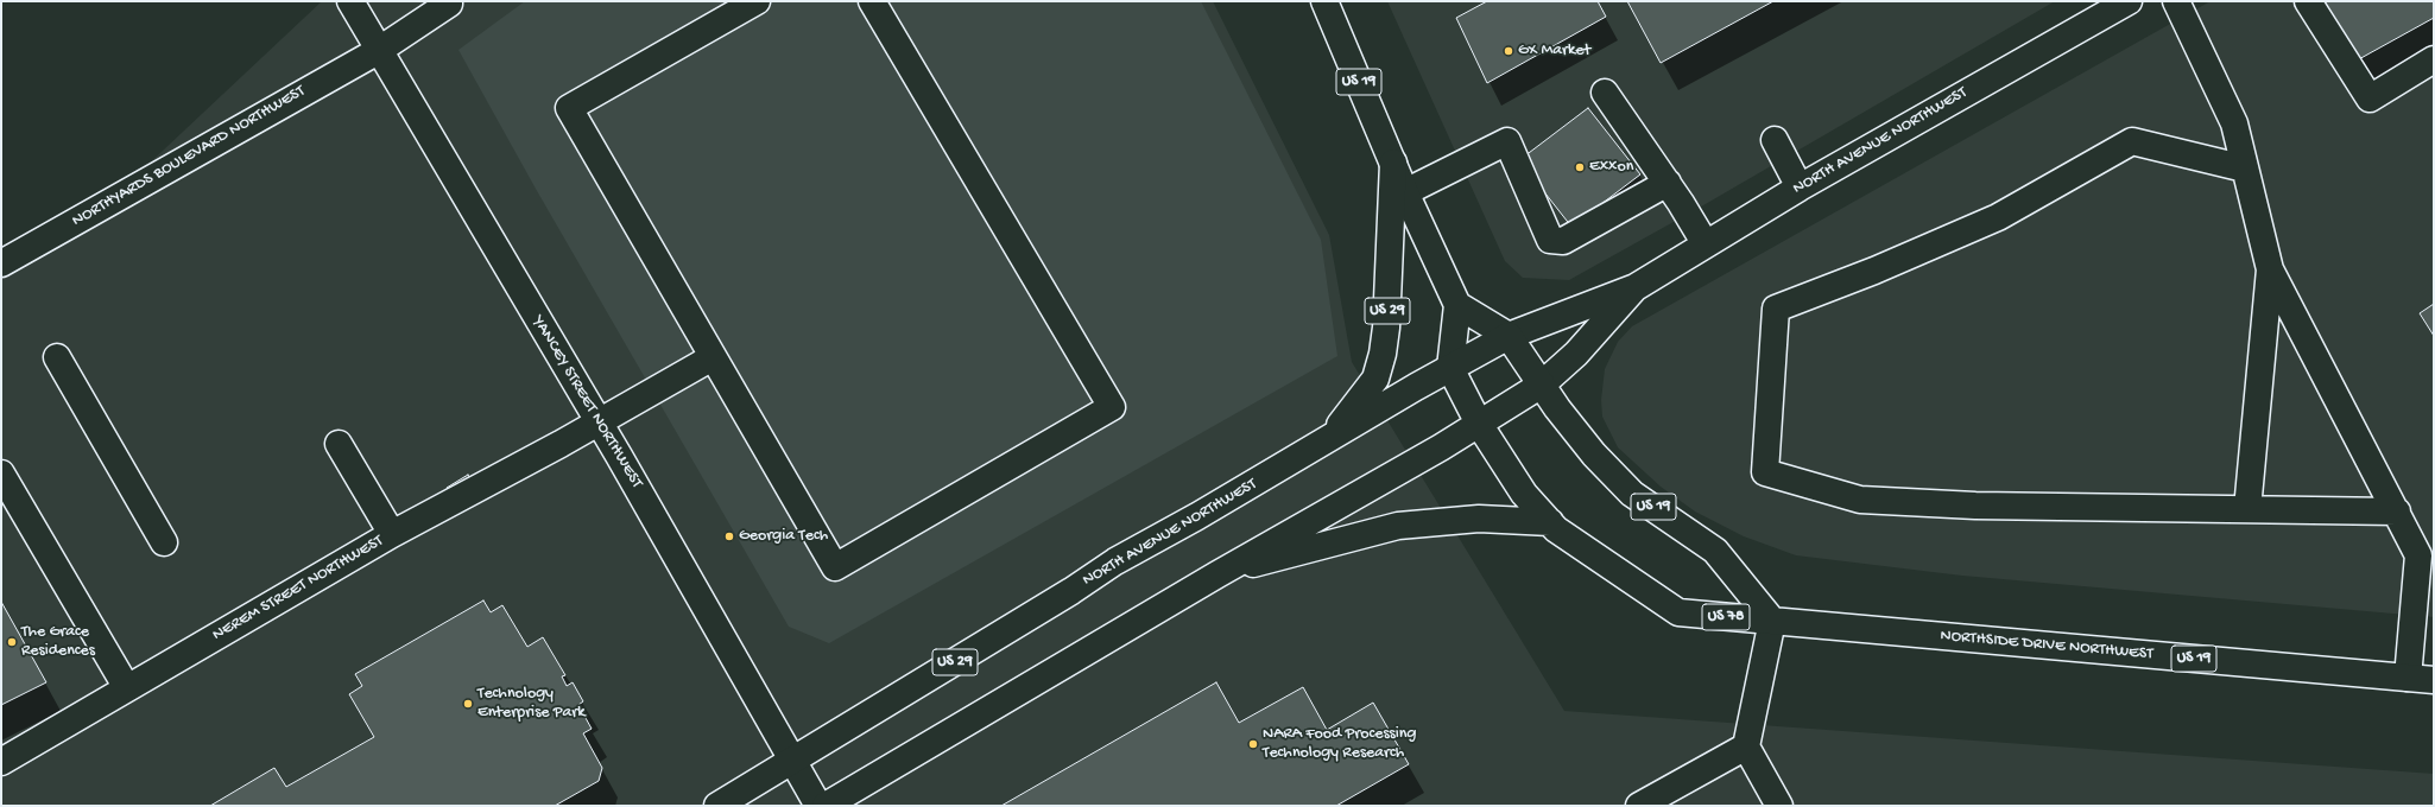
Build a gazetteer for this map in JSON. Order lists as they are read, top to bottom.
{
  "streets": {
    "main road": [
      "US 19",
      "NORTH AVENUE NORTHWEST",
      "NORTHYARDS BOULEVARD NORTHWEST",
      "US 29",
      "YANCEY STREET NORTHWEST",
      "NEREM STREET NORTHWEST",
      "US 78",
      "NORTHSIDE DRIVE NORTHWEST"
    ]
  },
  "crossings": [
    ["US 19", "NORTH AVENUE NORTHWEST"],
    ["US 19", "US 29"],
    ["US 19", "NORTHSIDE DRIVE NORTHWEST"],
    ["NORTH AVENUE NORTHWEST", "US 29"],
    ["NORTH AVENUE NORTHWEST", "YANCEY STREET NORTHWEST"],
    ["NORTH AVENUE NORTHWEST", "NORTHSIDE DRIVE NORTHWEST"],
    ["NORTHYARDS BOULEVARD NORTHWEST", "YANCEY STREET NORTHWEST"],
    ["YANCEY STREET NORTHWEST", "NEREM STREET NORTHWEST"]
  ],
  "places": [
    "GX Market",
    "Exxon",
    "Georgia Tech",
    "The Grace Residences",
    "Technology Enterprise Park",
    "NARA Food Processing Technology Research"
  ]
}
